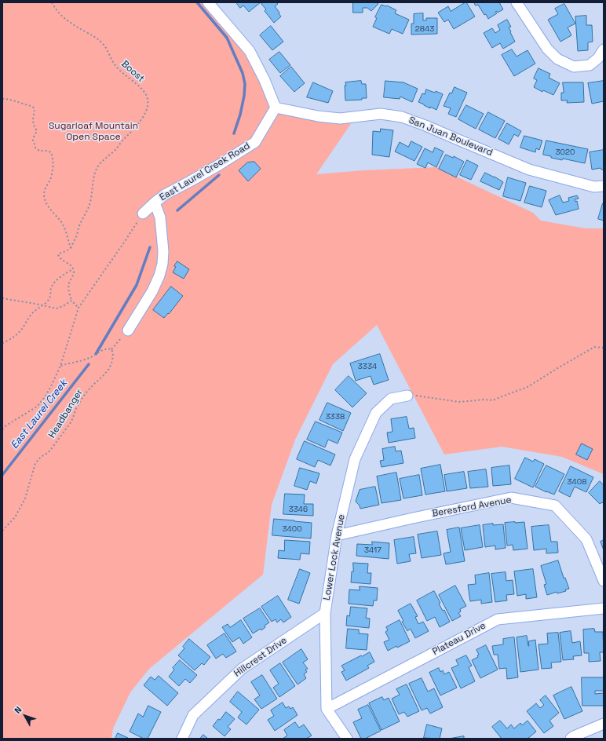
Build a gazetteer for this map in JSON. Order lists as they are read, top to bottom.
{
  "streets": {
    "street": [
      "San Juan Boulevard",
      "East Laurel Creek Road",
      "Beresford Avenue",
      "Lower Lock Avenue",
      "Plateau Drive",
      "Hillcrest Drive"
    ],
    "path": ["Boost", "Headbanger"]
  },
  "crossings": [
    ["San Juan Boulevard", "East Laurel Creek Road"],
    ["Beresford Avenue", "Lower Lock Avenue"],
    ["Lower Lock Avenue", "Plateau Drive"],
    ["Lower Lock Avenue", "Hillcrest Drive"]
  ],
  "water": ["East Laurel Creek"],
  "parks": ["Sugarloaf Mountain Open Space"],
  "house_numbers": [
    "2843",
    "3020",
    "3334",
    "3338",
    "3408",
    "3346",
    "3400",
    "3417"
  ],
  "north": "top left"
}
